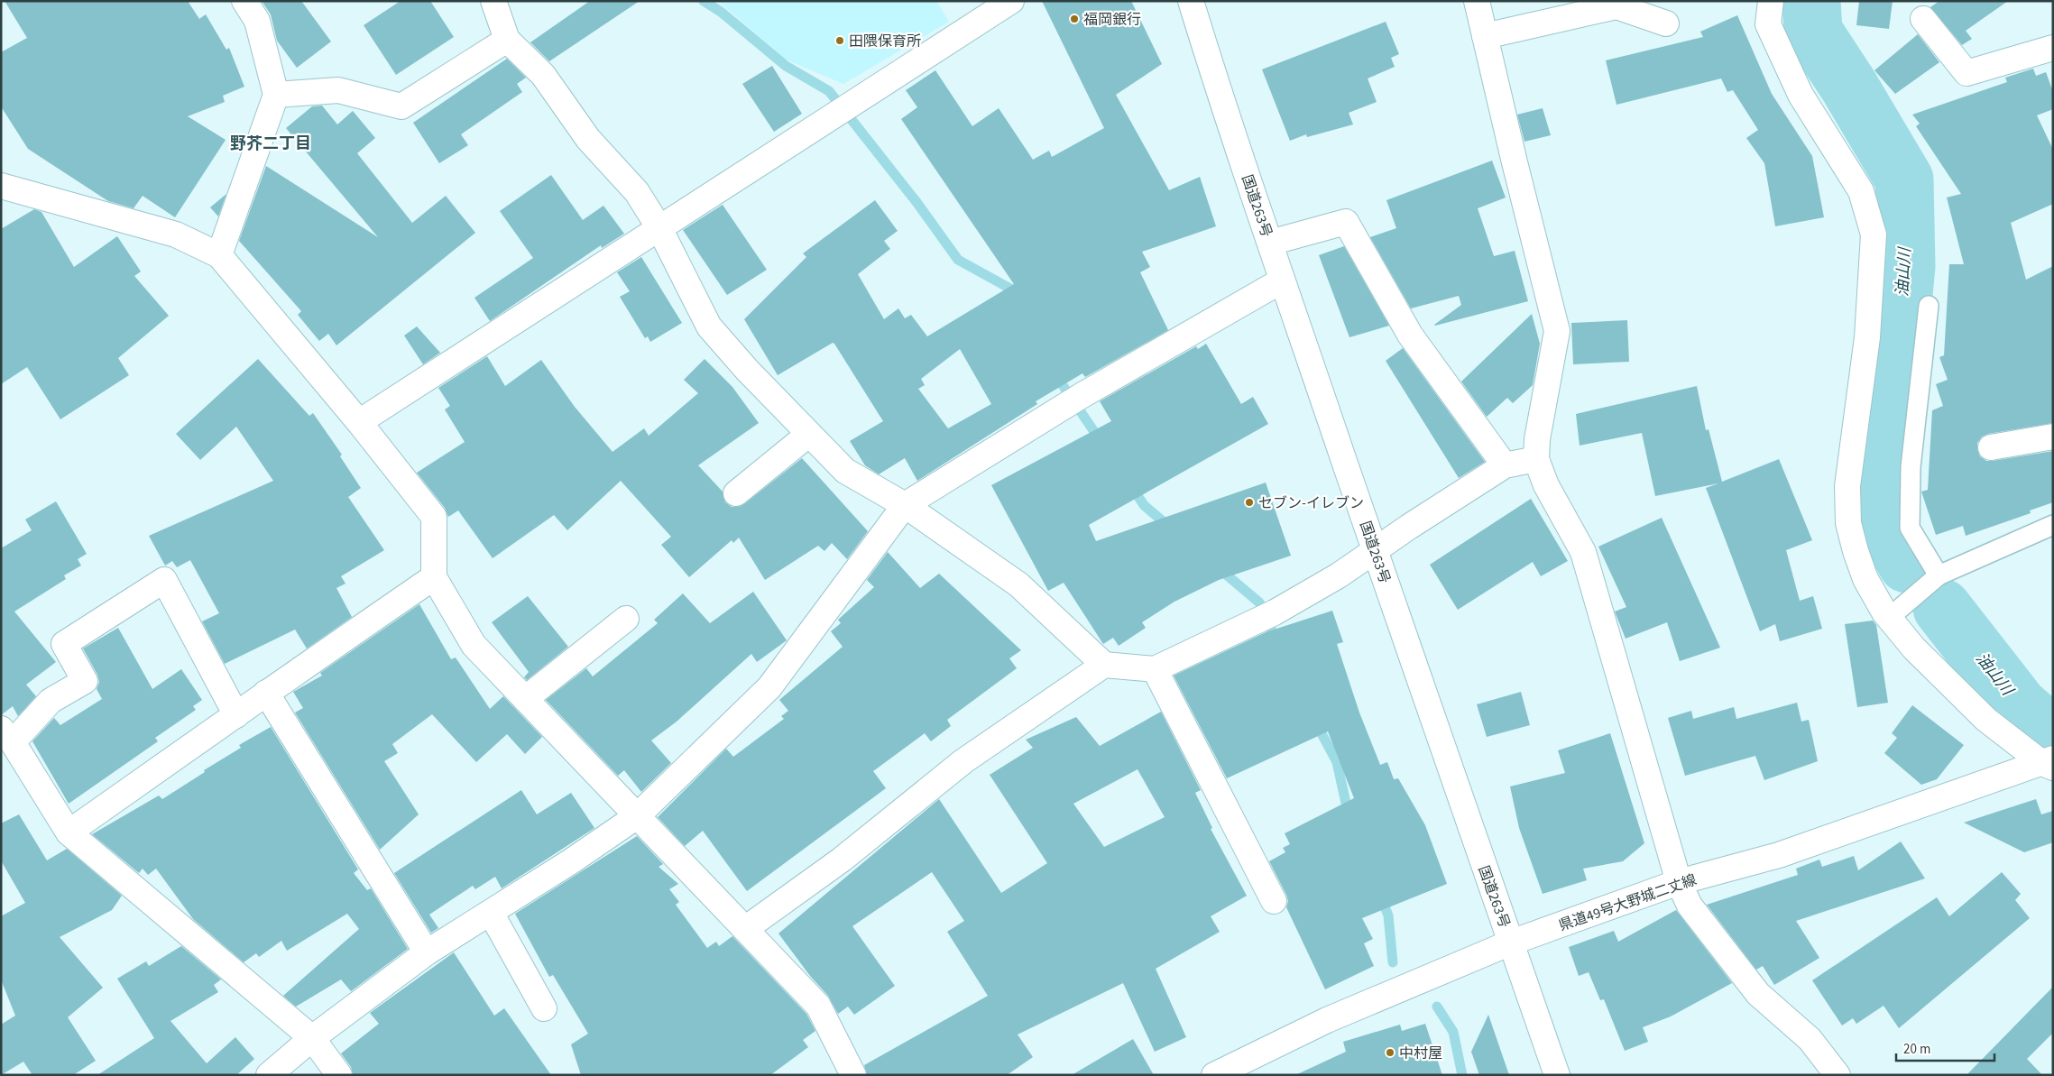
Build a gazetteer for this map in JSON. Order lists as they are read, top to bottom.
{
  "streets": {
    "main road": ["国道263号", "県道49号大野城二丈線"]
  },
  "crossings": [
    ["国道263号", "県道49号大野城二丈線"]
  ],
  "districts": ["野芥二丁目"],
  "water": ["油山川"],
  "places": [
    "福岡銀行",
    "田隈保育所",
    "セブン-イレブン",
    "中村屋"
  ],
  "scale_bar": "20 m"
}
